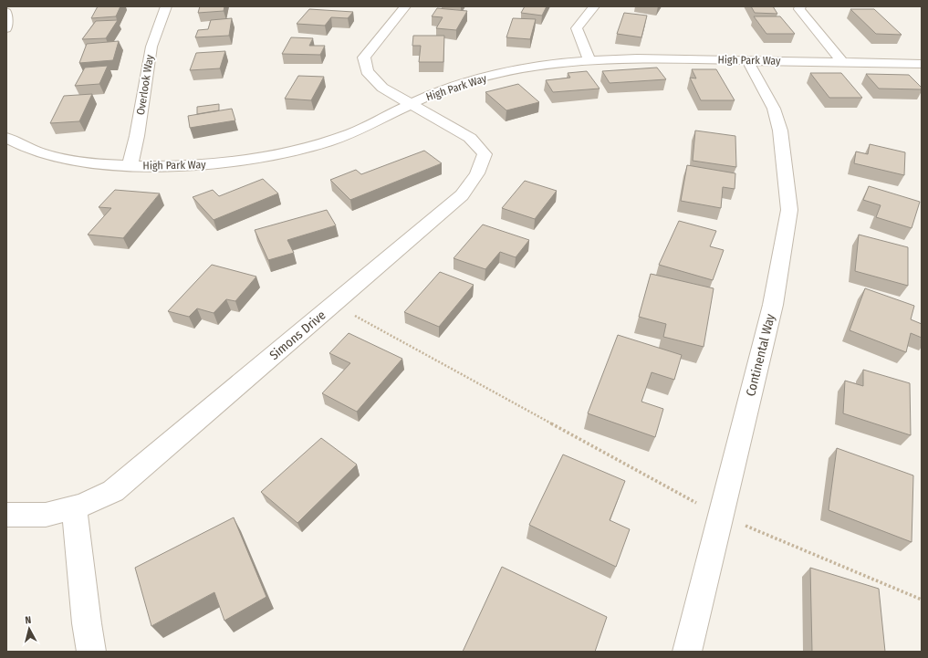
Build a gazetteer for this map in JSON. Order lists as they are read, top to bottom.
{
  "streets": {
    "street": [
      "High Park Way",
      "Overlook Way",
      "Simons Drive",
      "Continental Way"
    ]
  },
  "crossings": [
    ["High Park Way", "Overlook Way"],
    ["High Park Way", "Simons Drive"],
    ["High Park Way", "Continental Way"]
  ],
  "north": "top"
}
